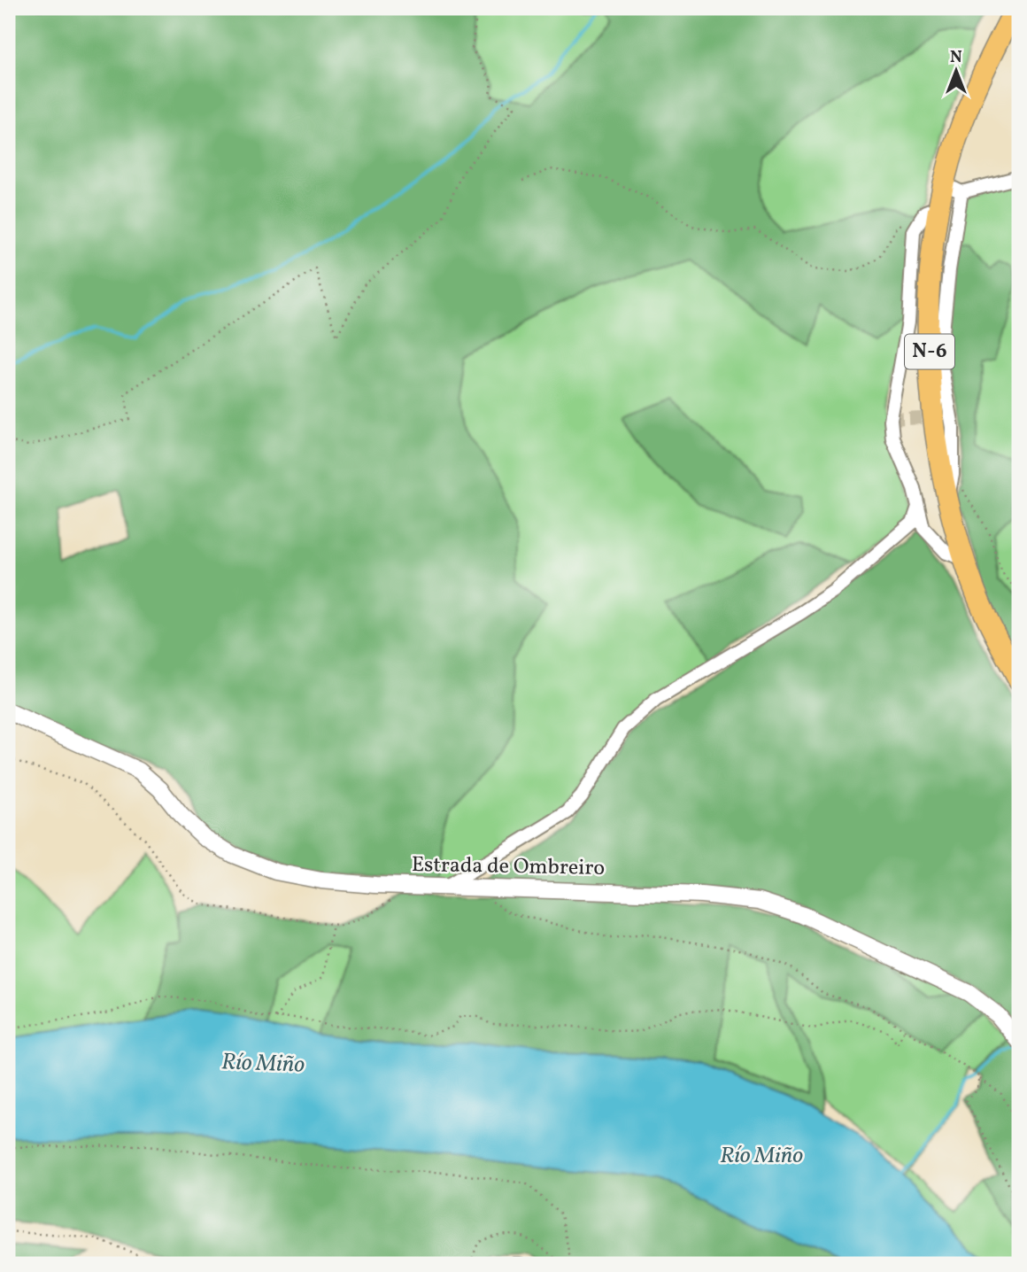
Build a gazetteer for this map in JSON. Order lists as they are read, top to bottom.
{
  "streets": {
    "highway": ["N-6"],
    "street": ["Estrada de Ombreiro"]
  },
  "water": ["Río Miño"],
  "north": "top"
}
